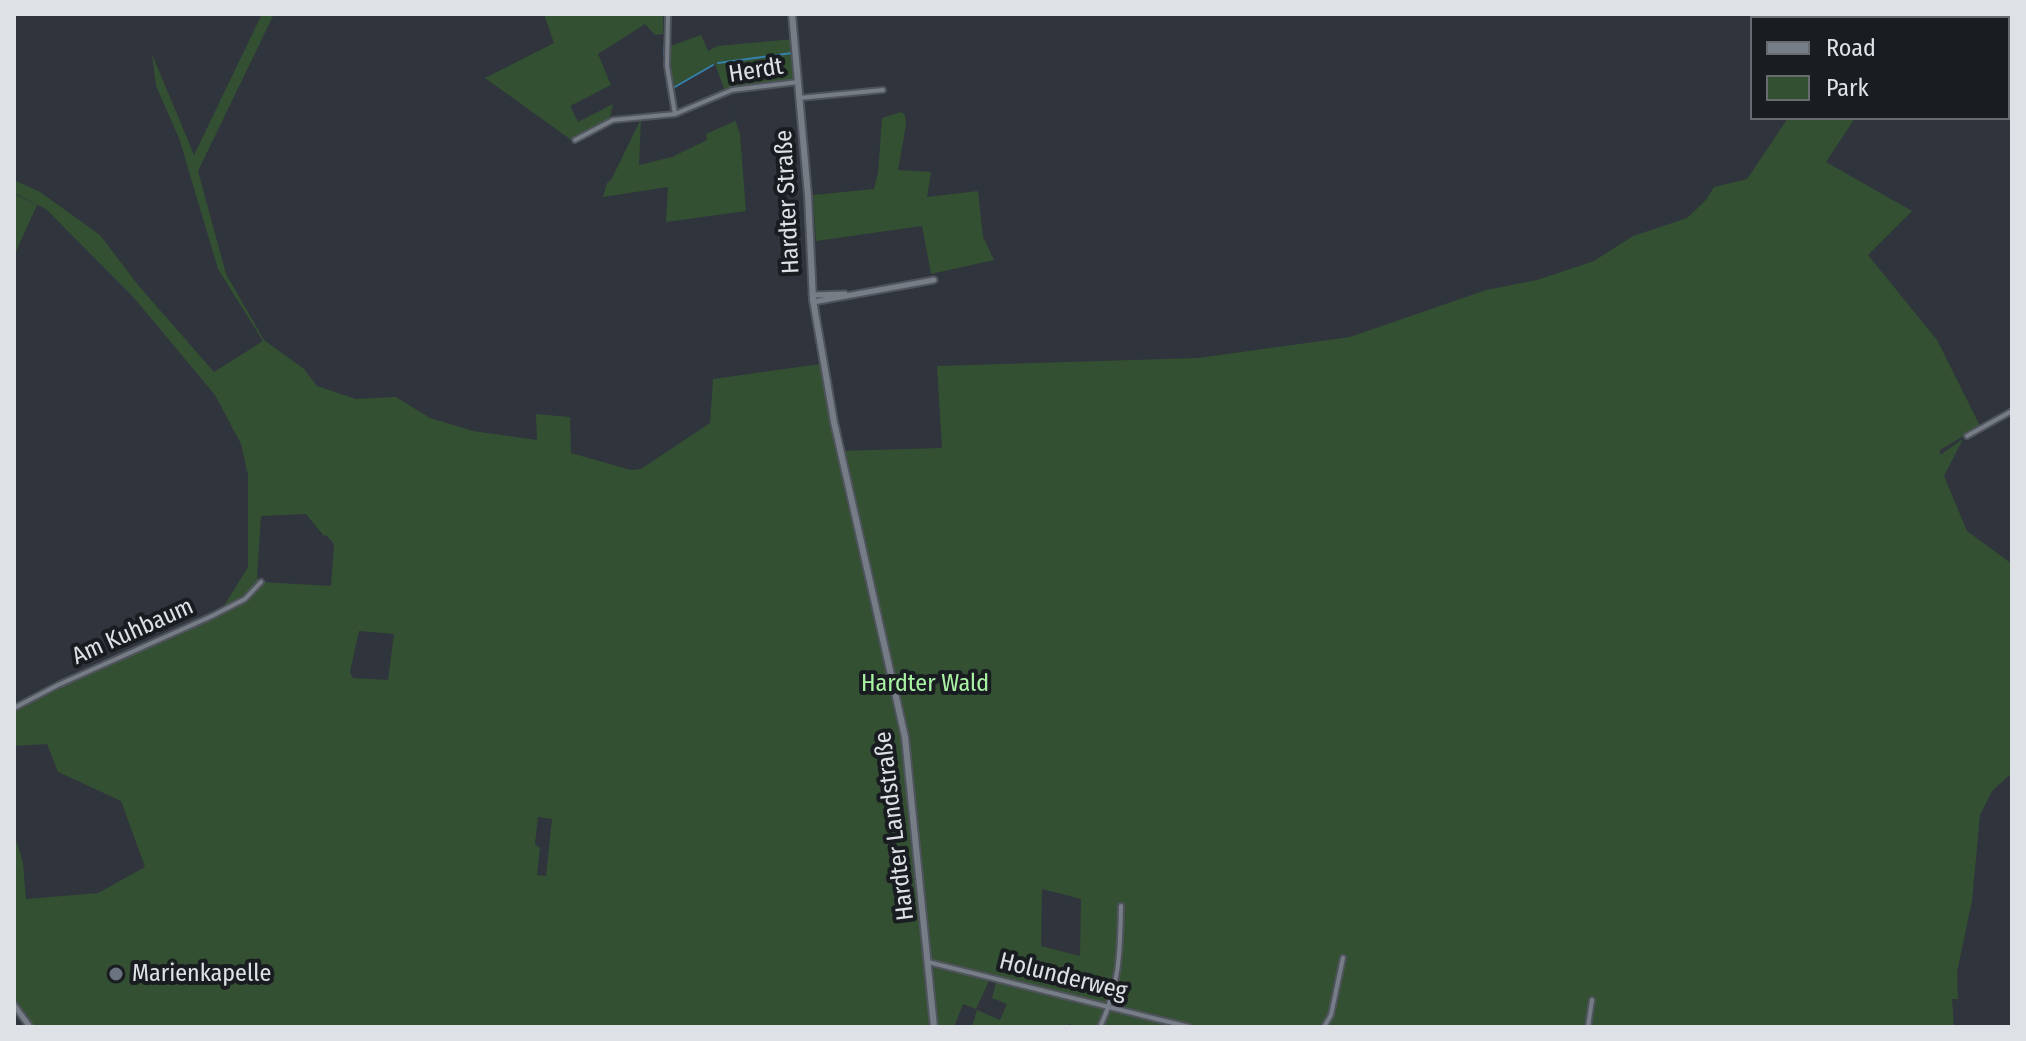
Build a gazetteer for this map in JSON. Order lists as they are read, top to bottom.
{
  "streets": {
    "main road": ["Hardter Straße", "Hardter Landstraße"],
    "street": ["Herdt", "Am Kuhbaum", "Holunderweg"]
  },
  "crossings": [
    ["Herdt", "Hardter Straße"],
    ["Hardter Straße", "Hardter Landstraße"],
    ["Hardter Landstraße", "Holunderweg"]
  ],
  "parks": ["Hardter Wald"],
  "places": ["Marienkapelle"],
  "legend": ["Road", "Park"]
}
